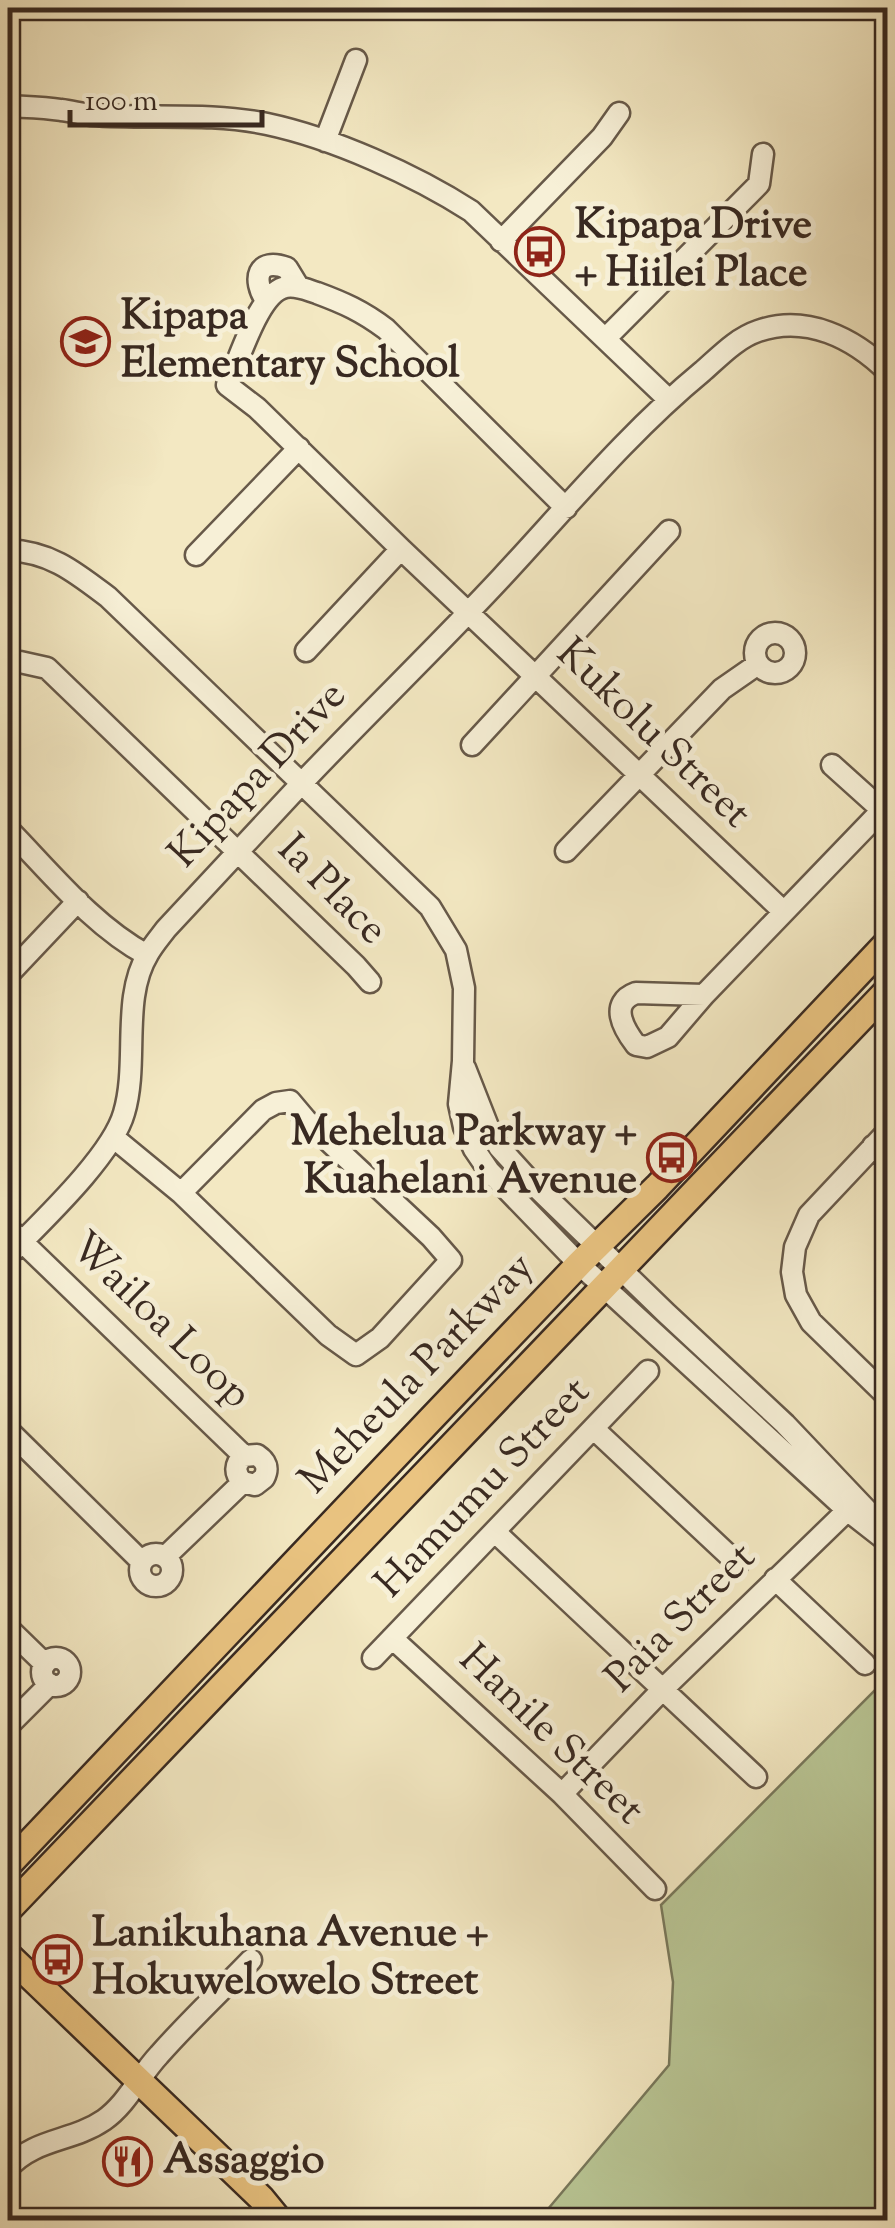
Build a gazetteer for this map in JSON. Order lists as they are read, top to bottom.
{
  "streets": {
    "main road": ["Meheula Parkway"],
    "street": [
      "Kukolu Street",
      "Kipapa Drive",
      "Ia Place",
      "Wailoa Loop",
      "Hamumu Street",
      "Paia Street",
      "Hanile Street"
    ]
  },
  "crossings": [
    ["Kukolu Street", "Kipapa Drive"],
    ["Kipapa Drive", "Ia Place"],
    ["Kipapa Drive", "Wailoa Loop"],
    ["Hamumu Street", "Hanile Street"],
    ["Paia Street", "Hanile Street"]
  ],
  "places": {
    "bus stop": ["Kipapa Drive + Hiilei Place", "Mehelua Parkway + Kuahelani Avenue", "Lanikuhana Avenue + Hokuwelowelo Street"],
    "school or university": ["Kipapa Elementary School"],
    "restaurant": ["Assaggio"]
  },
  "scale_bar": "100 m"
}
